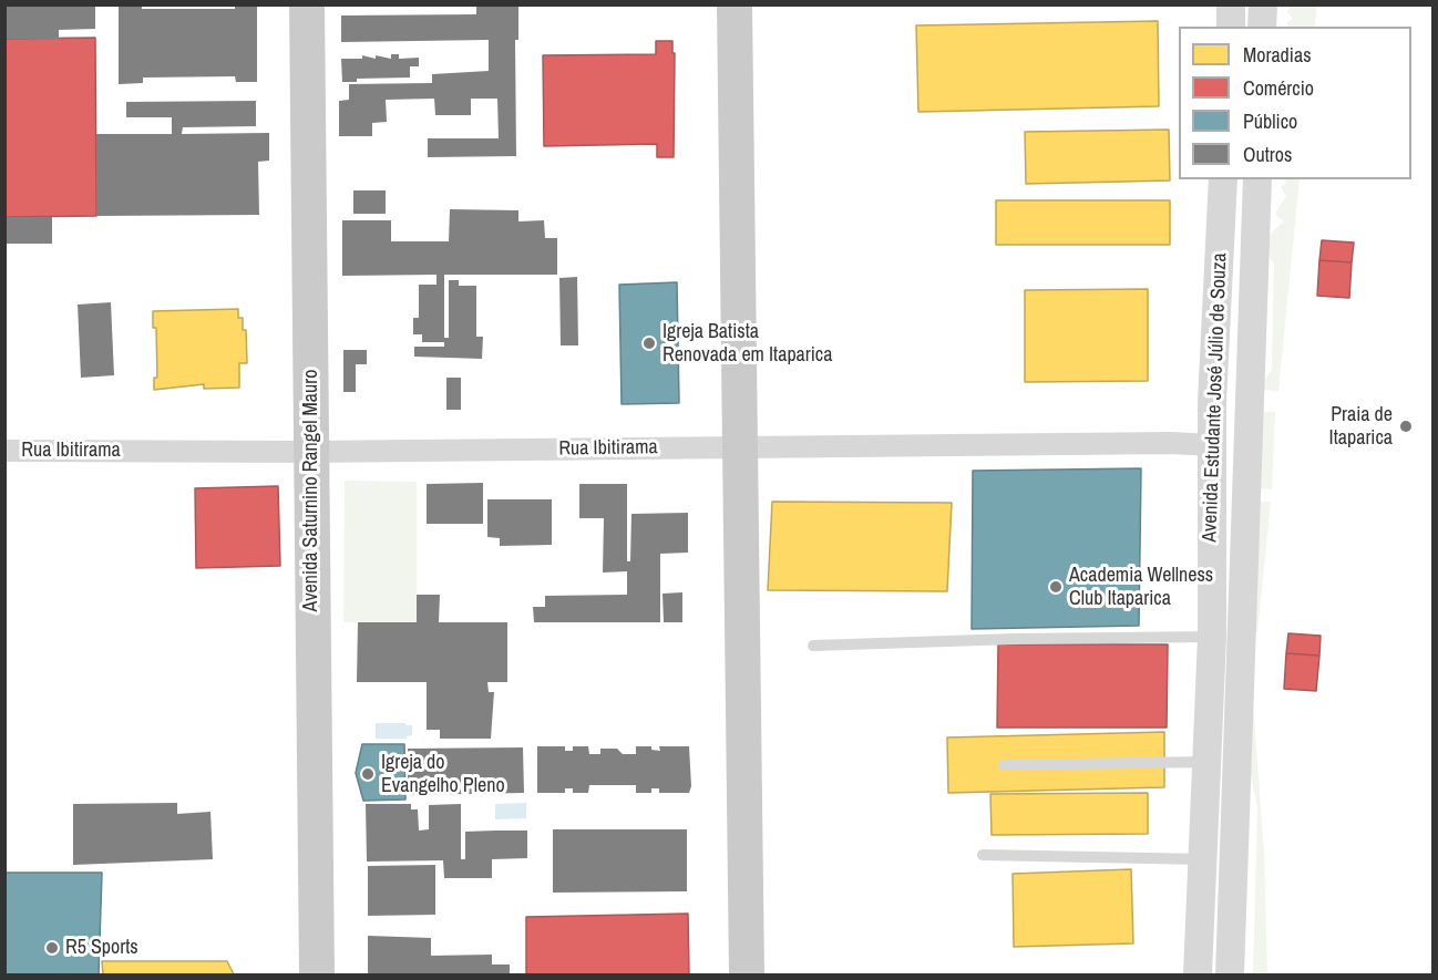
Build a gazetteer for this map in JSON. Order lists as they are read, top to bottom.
{
  "streets": {
    "main road": ["Avenida Saturnino Rangel Mauro"],
    "street": ["Avenida Estudante José Júlio de Souza", "Rua Ibitirama"]
  },
  "crossings": [
    ["Avenida Estudante José Júlio de Souza", "Rua Ibitirama"],
    ["Rua Ibitirama", "Avenida Saturnino Rangel Mauro"]
  ],
  "places": [
    "Igreja Batista Renovada em Itaparica",
    "Praia de Itaparica",
    "Academia Wellness Club Itaparica",
    "Igreja do Evangelho Pleno",
    "R5 Sports"
  ],
  "legend": [
    "Moradias",
    "Comércio",
    "Público",
    "Outros"
  ]
}
